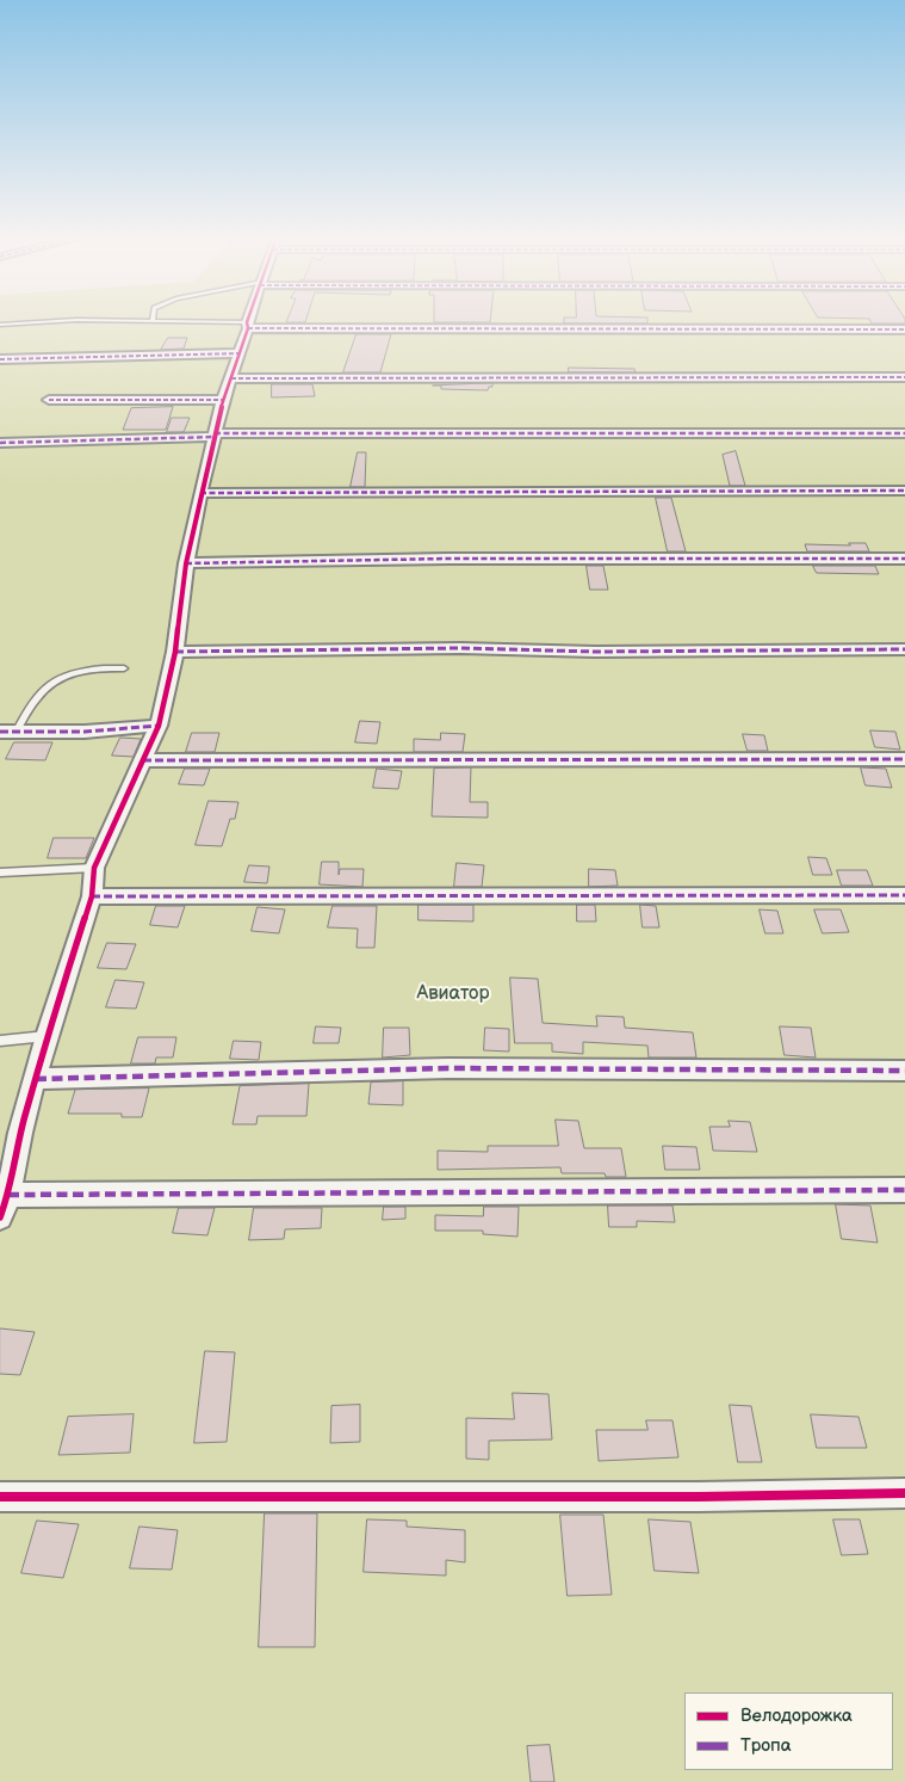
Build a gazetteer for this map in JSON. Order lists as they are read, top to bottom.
{
  "parks": ["Авиатор"],
  "legend": ["Велодорожка", "Тропа"]
}
